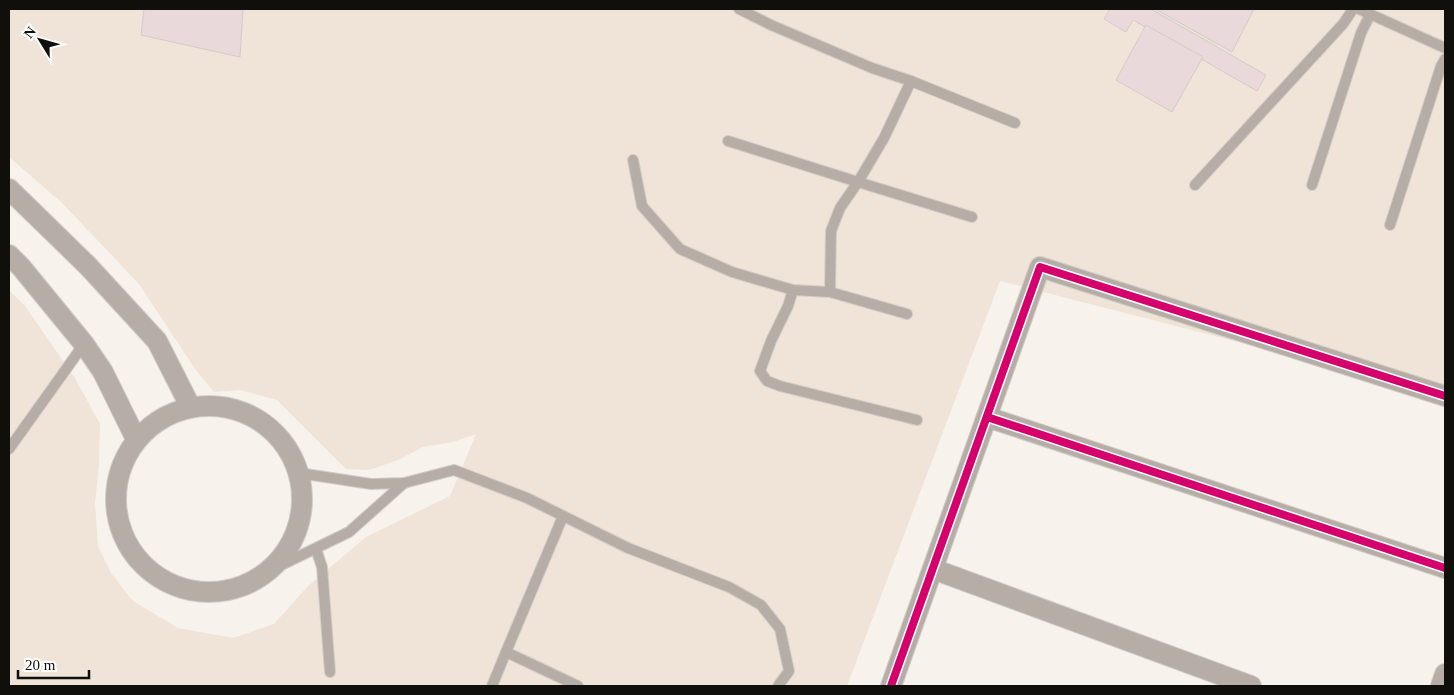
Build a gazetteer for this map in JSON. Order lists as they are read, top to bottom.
{
  "scale_bar": "20 m",
  "north": "top left"
}
